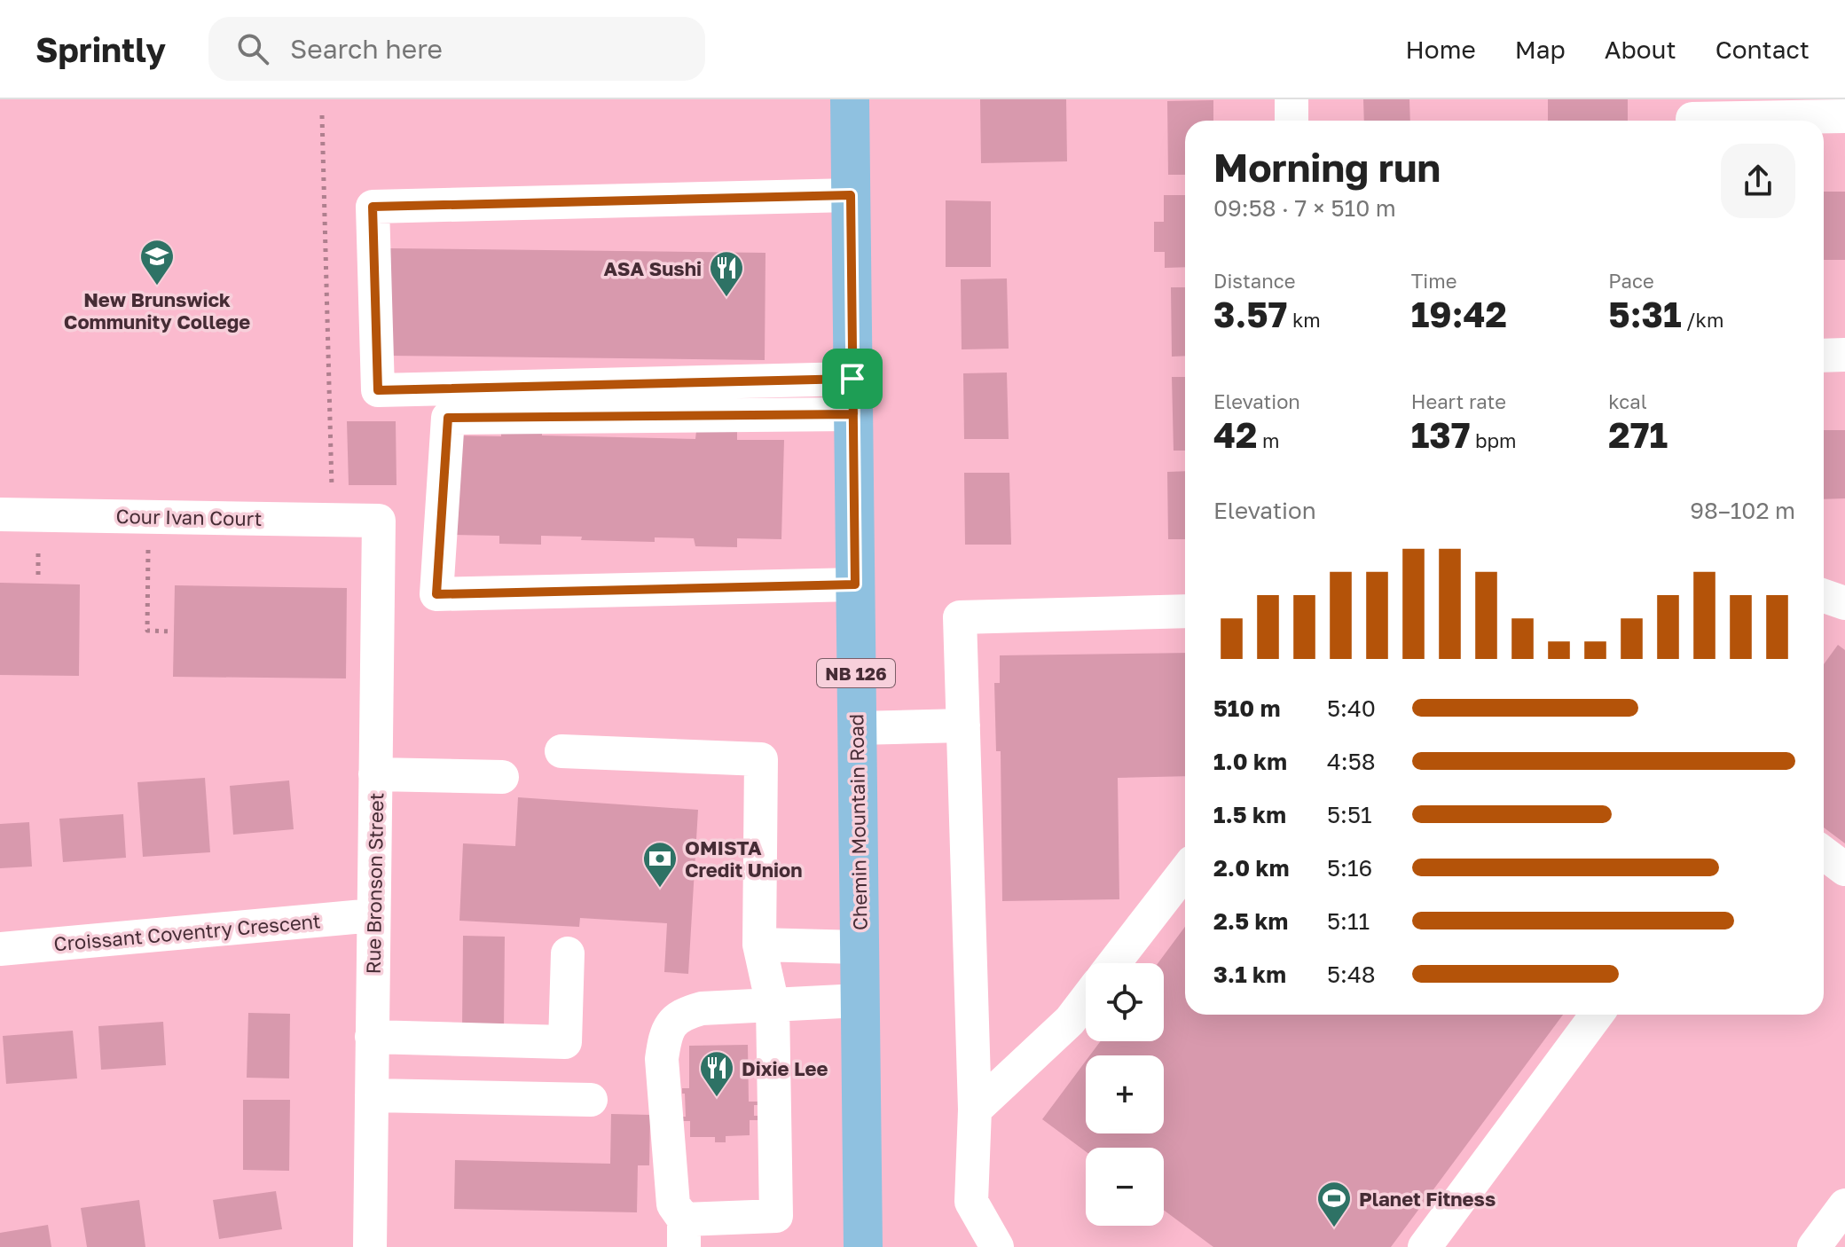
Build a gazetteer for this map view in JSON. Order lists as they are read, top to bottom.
{
  "streets": {
    "main road": ["NB 126", "Chemin Mountain Road"],
    "street": ["Cour Ivan Court", "Rue Bronson Street", "Croissant Coventry Crescent"]
  },
  "crossings": [
    ["Cour Ivan Court", "Rue Bronson Street"],
    ["Rue Bronson Street", "Croissant Coventry Crescent"]
  ],
  "places": {
    "school or university": ["New Brunswick Community College"],
    "restaurant": ["ASA Sushi", "Dixie Lee"],
    "bank": ["OMISTA Credit Union"],
    "sports": ["Planet Fitness"]
  },
  "page": {
    "header": "Sprintly",
    "search": "Search here",
    "nav": [
      "Home",
      "Map",
      "About",
      "Contact"
    ],
    "heading": ["Morning run", "09:58 · 7 × 510 m"],
    "stats": [
      ["Distance", "3.57 km"],
      ["Time", "19:42"],
      ["Pace", "5:31 /km"],
      ["Elevation", "42 m"],
      ["Heart rate", "137 bpm"],
      ["kcal", "271"]
    ],
    "chart": ["Elevation", "98–102 m"],
    "list": [
      {
        "name": "510 m",
        "note": "5:40"
      },
      {
        "name": "1.0 km",
        "note": "4:58"
      },
      {
        "name": "1.5 km",
        "note": "5:51"
      },
      {
        "name": "2.0 km",
        "note": "5:16"
      },
      {
        "name": "2.5 km",
        "note": "5:11"
      },
      {
        "name": "3.1 km",
        "note": "5:48"
      }
    ],
    "map_buttons": ["+", "−"]
  }
}
